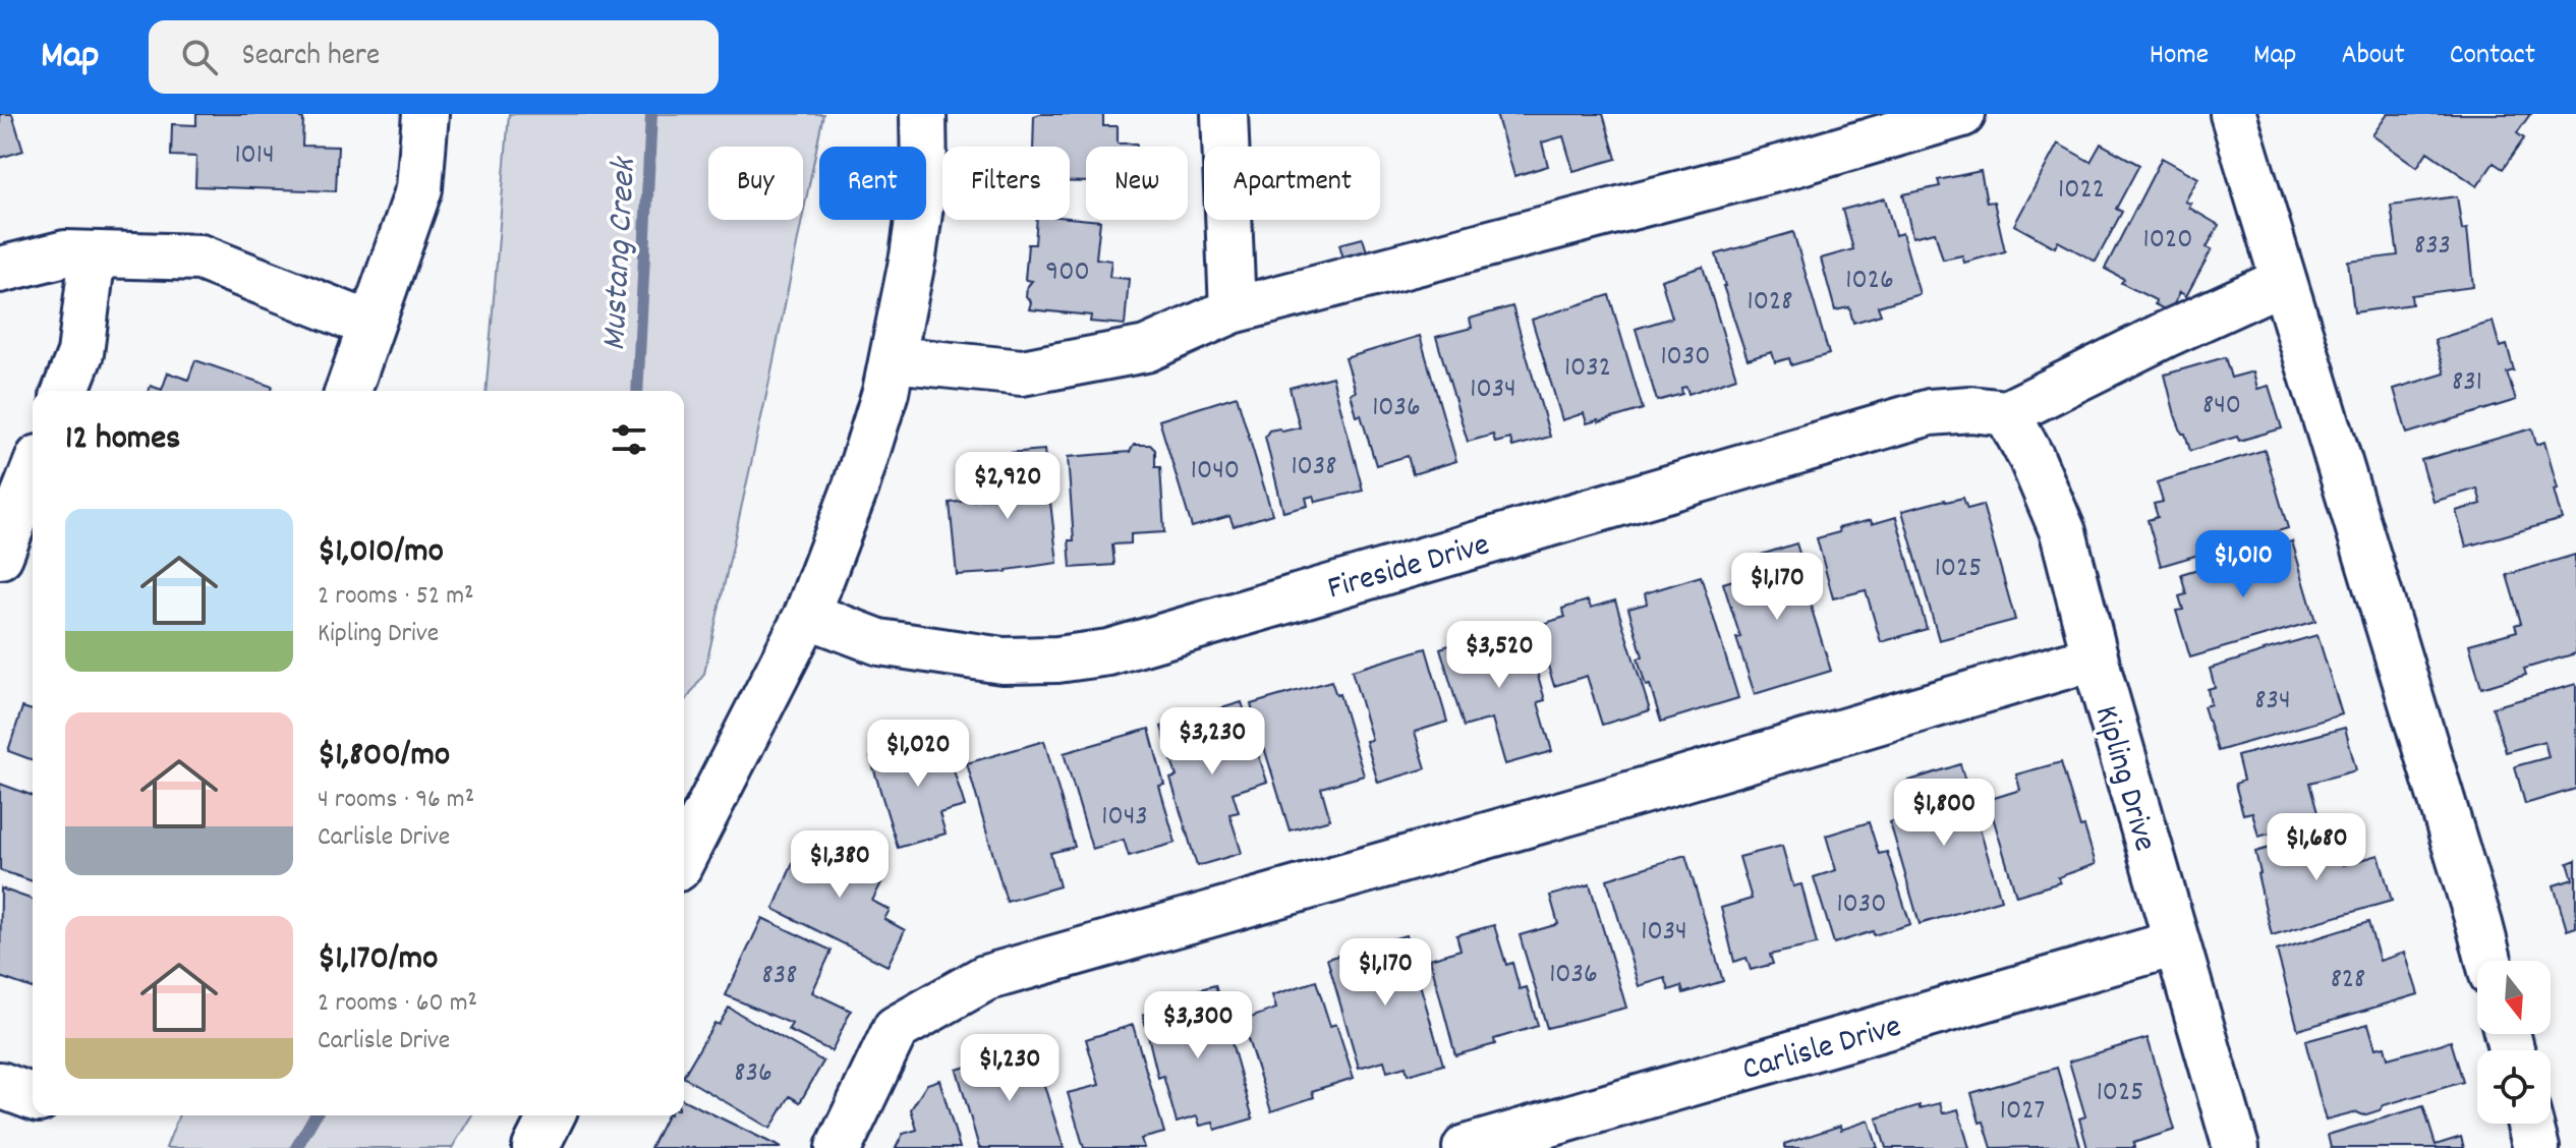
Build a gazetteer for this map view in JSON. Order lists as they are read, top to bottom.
{
  "streets": {
    "street": ["Fireside Drive", "Kipling Drive", "Carlisle Drive"]
  },
  "crossings": [
    ["Fireside Drive", "Kipling Drive"],
    ["Kipling Drive", "Carlisle Drive"]
  ],
  "water": ["Mustang Creek"],
  "house_numbers": [
    "1014",
    "1022",
    "1020",
    "833",
    "900",
    "1026",
    "1028",
    "1030",
    "1032",
    "831",
    "1034",
    "840",
    "1036",
    "1038",
    "1040",
    "1025",
    "834",
    "1043",
    "1030",
    "1034",
    "1036",
    "838",
    "828",
    "836",
    "1025",
    "1027"
  ],
  "north": "bottom",
  "page": {
    "header": "Map",
    "search": "Search here",
    "nav": [
      "Home",
      "Map",
      "About",
      "Contact"
    ],
    "chip": [
      "Buy",
      "Rent",
      "Filters",
      "New",
      "Apartment"
    ],
    "heading": "12 homes",
    "price": [
      "$2,920",
      "$1,010",
      "$1,170",
      "$3,520",
      "$3,230",
      "$1,020",
      "$1,800",
      "$1,680",
      "$1,380",
      "$1,170",
      "$3,300",
      "$1,230"
    ],
    "list": [
      {
        "name": "$1,010/mo",
        "note": "2 rooms · 52 m² · Kipling Drive"
      },
      {
        "name": "$1,800/mo",
        "note": "4 rooms · 96 m² · Carlisle Drive"
      },
      {
        "name": "$1,170/mo",
        "note": "2 rooms · 60 m² · Carlisle Drive"
      }
    ]
  }
}
